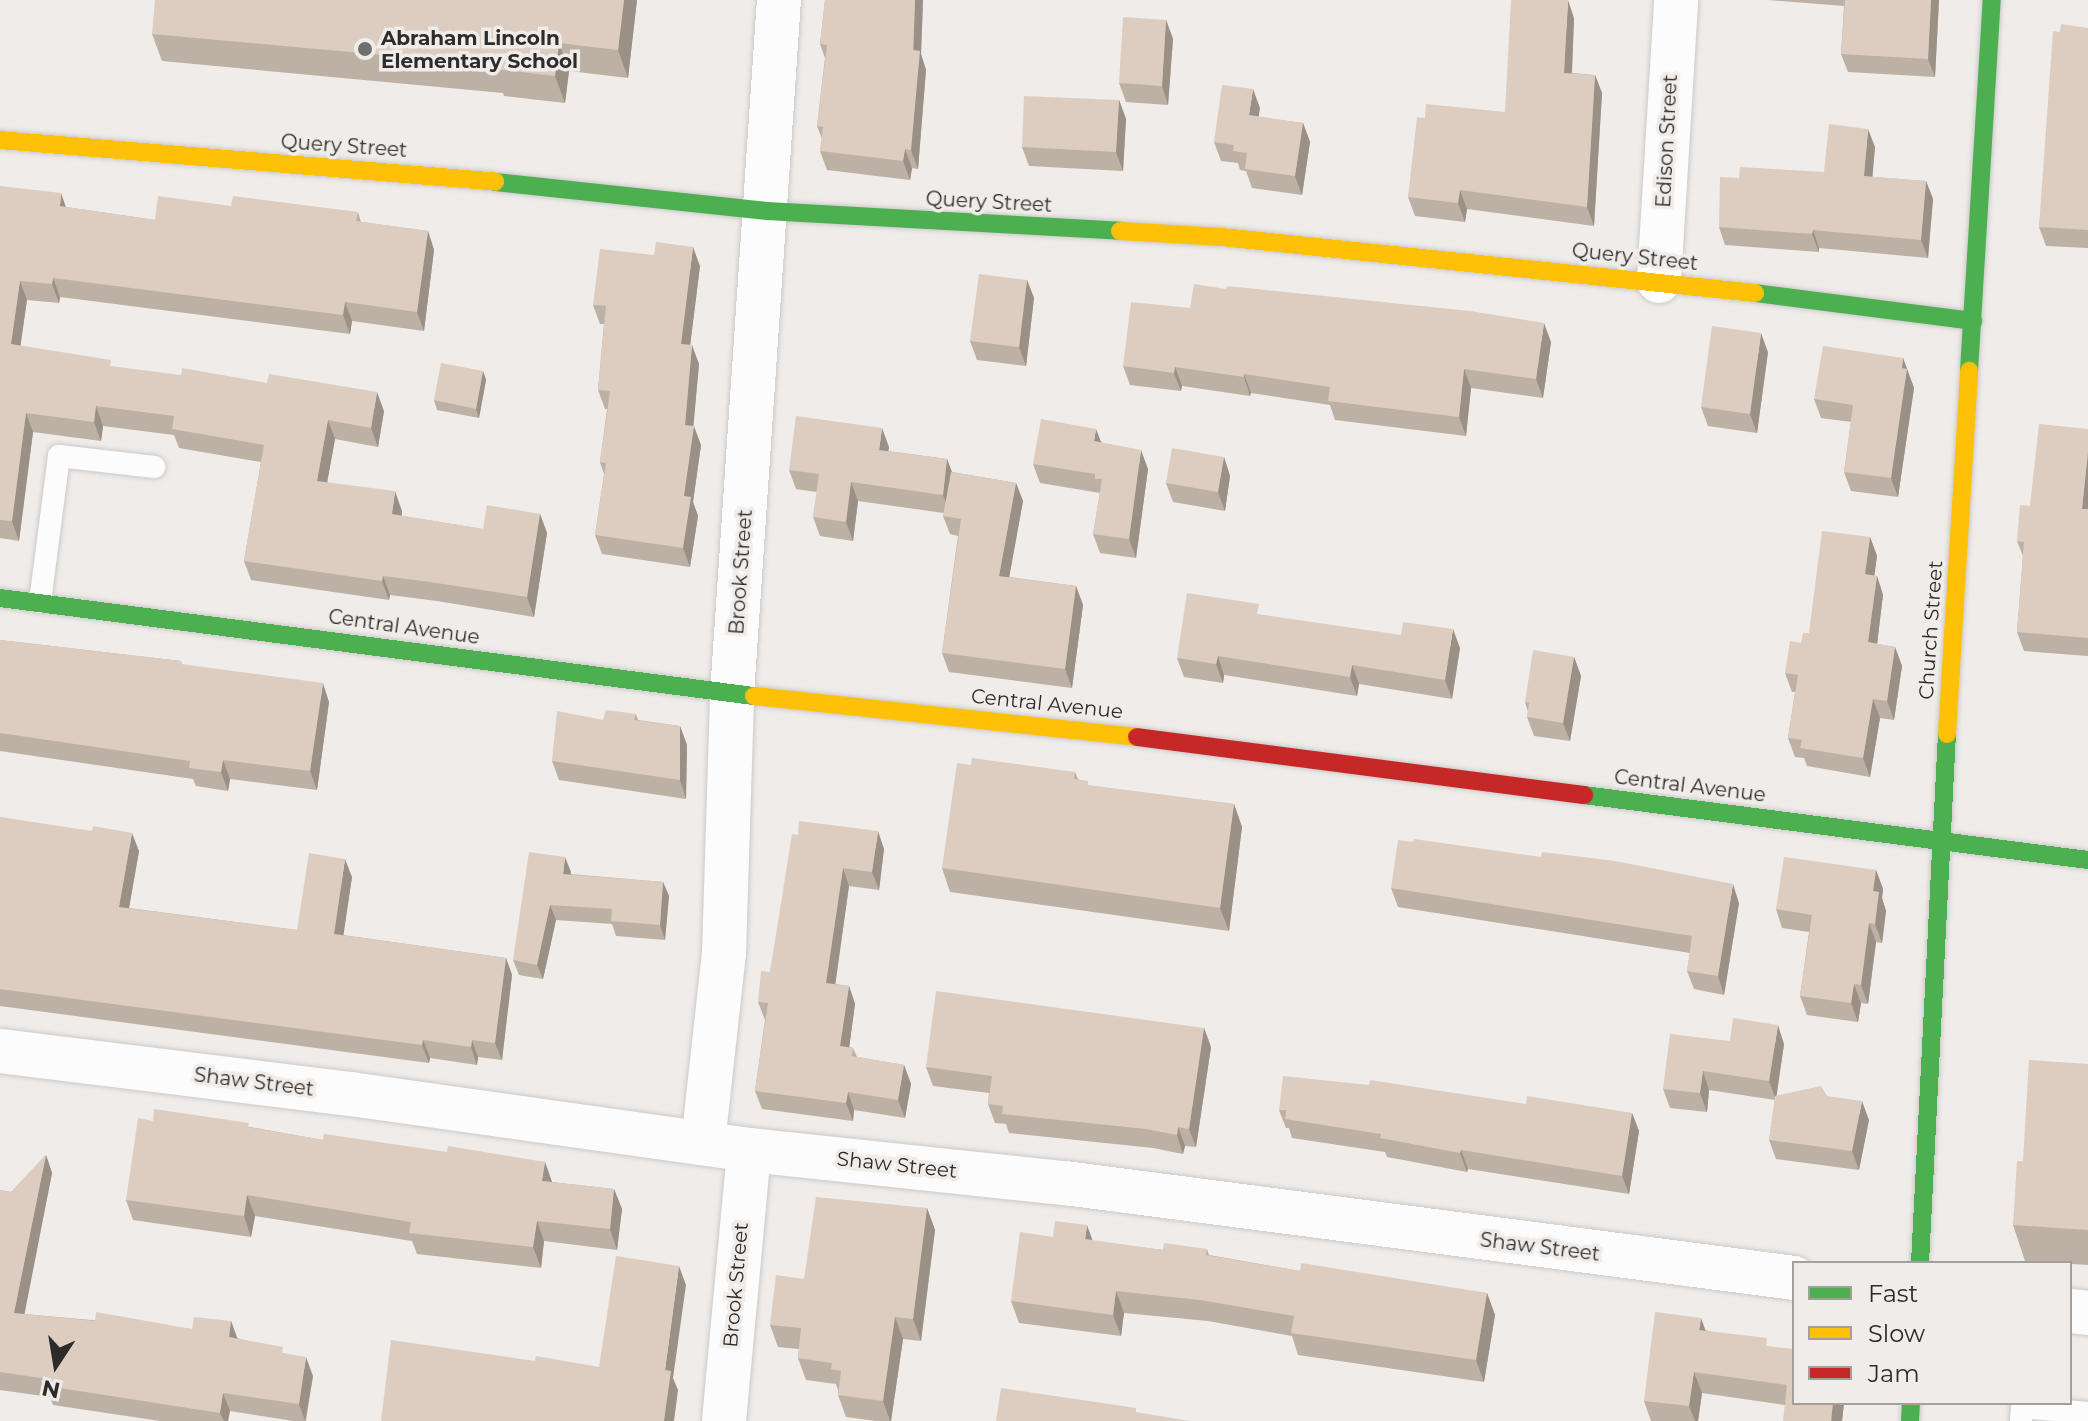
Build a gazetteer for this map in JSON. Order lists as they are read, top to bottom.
{
  "streets": {
    "street": [
      "Edison Street",
      "Query Street",
      "Brook Street",
      "Central Avenue",
      "Church Street",
      "Shaw Street"
    ]
  },
  "crossings": [
    ["Edison Street", "Query Street"],
    ["Query Street", "Brook Street"],
    ["Query Street", "Church Street"],
    ["Brook Street", "Central Avenue"],
    ["Brook Street", "Shaw Street"],
    ["Central Avenue", "Church Street"]
  ],
  "places": ["Abraham Lincoln Elementary School"],
  "legend": ["Fast", "Slow", "Jam"],
  "north": "bottom"
}
